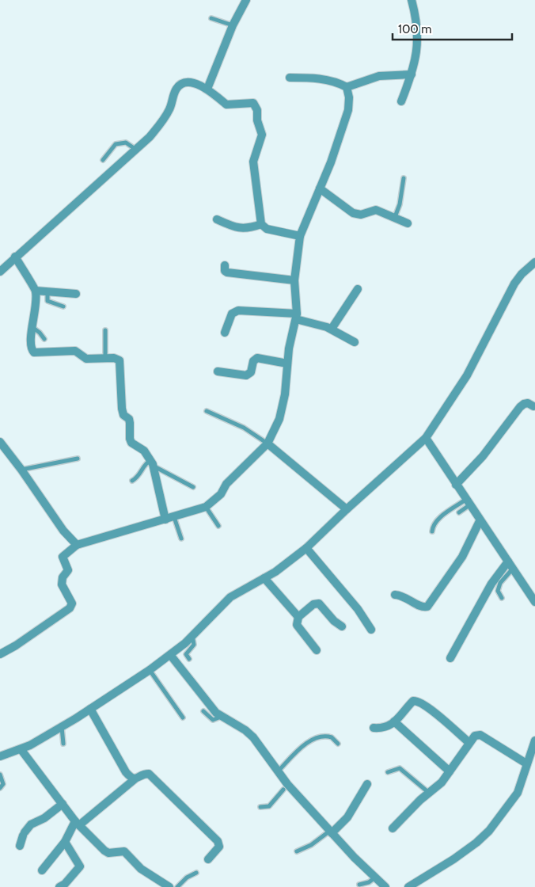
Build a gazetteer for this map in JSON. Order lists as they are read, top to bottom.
{
  "scale_bar": "100 m"
}
